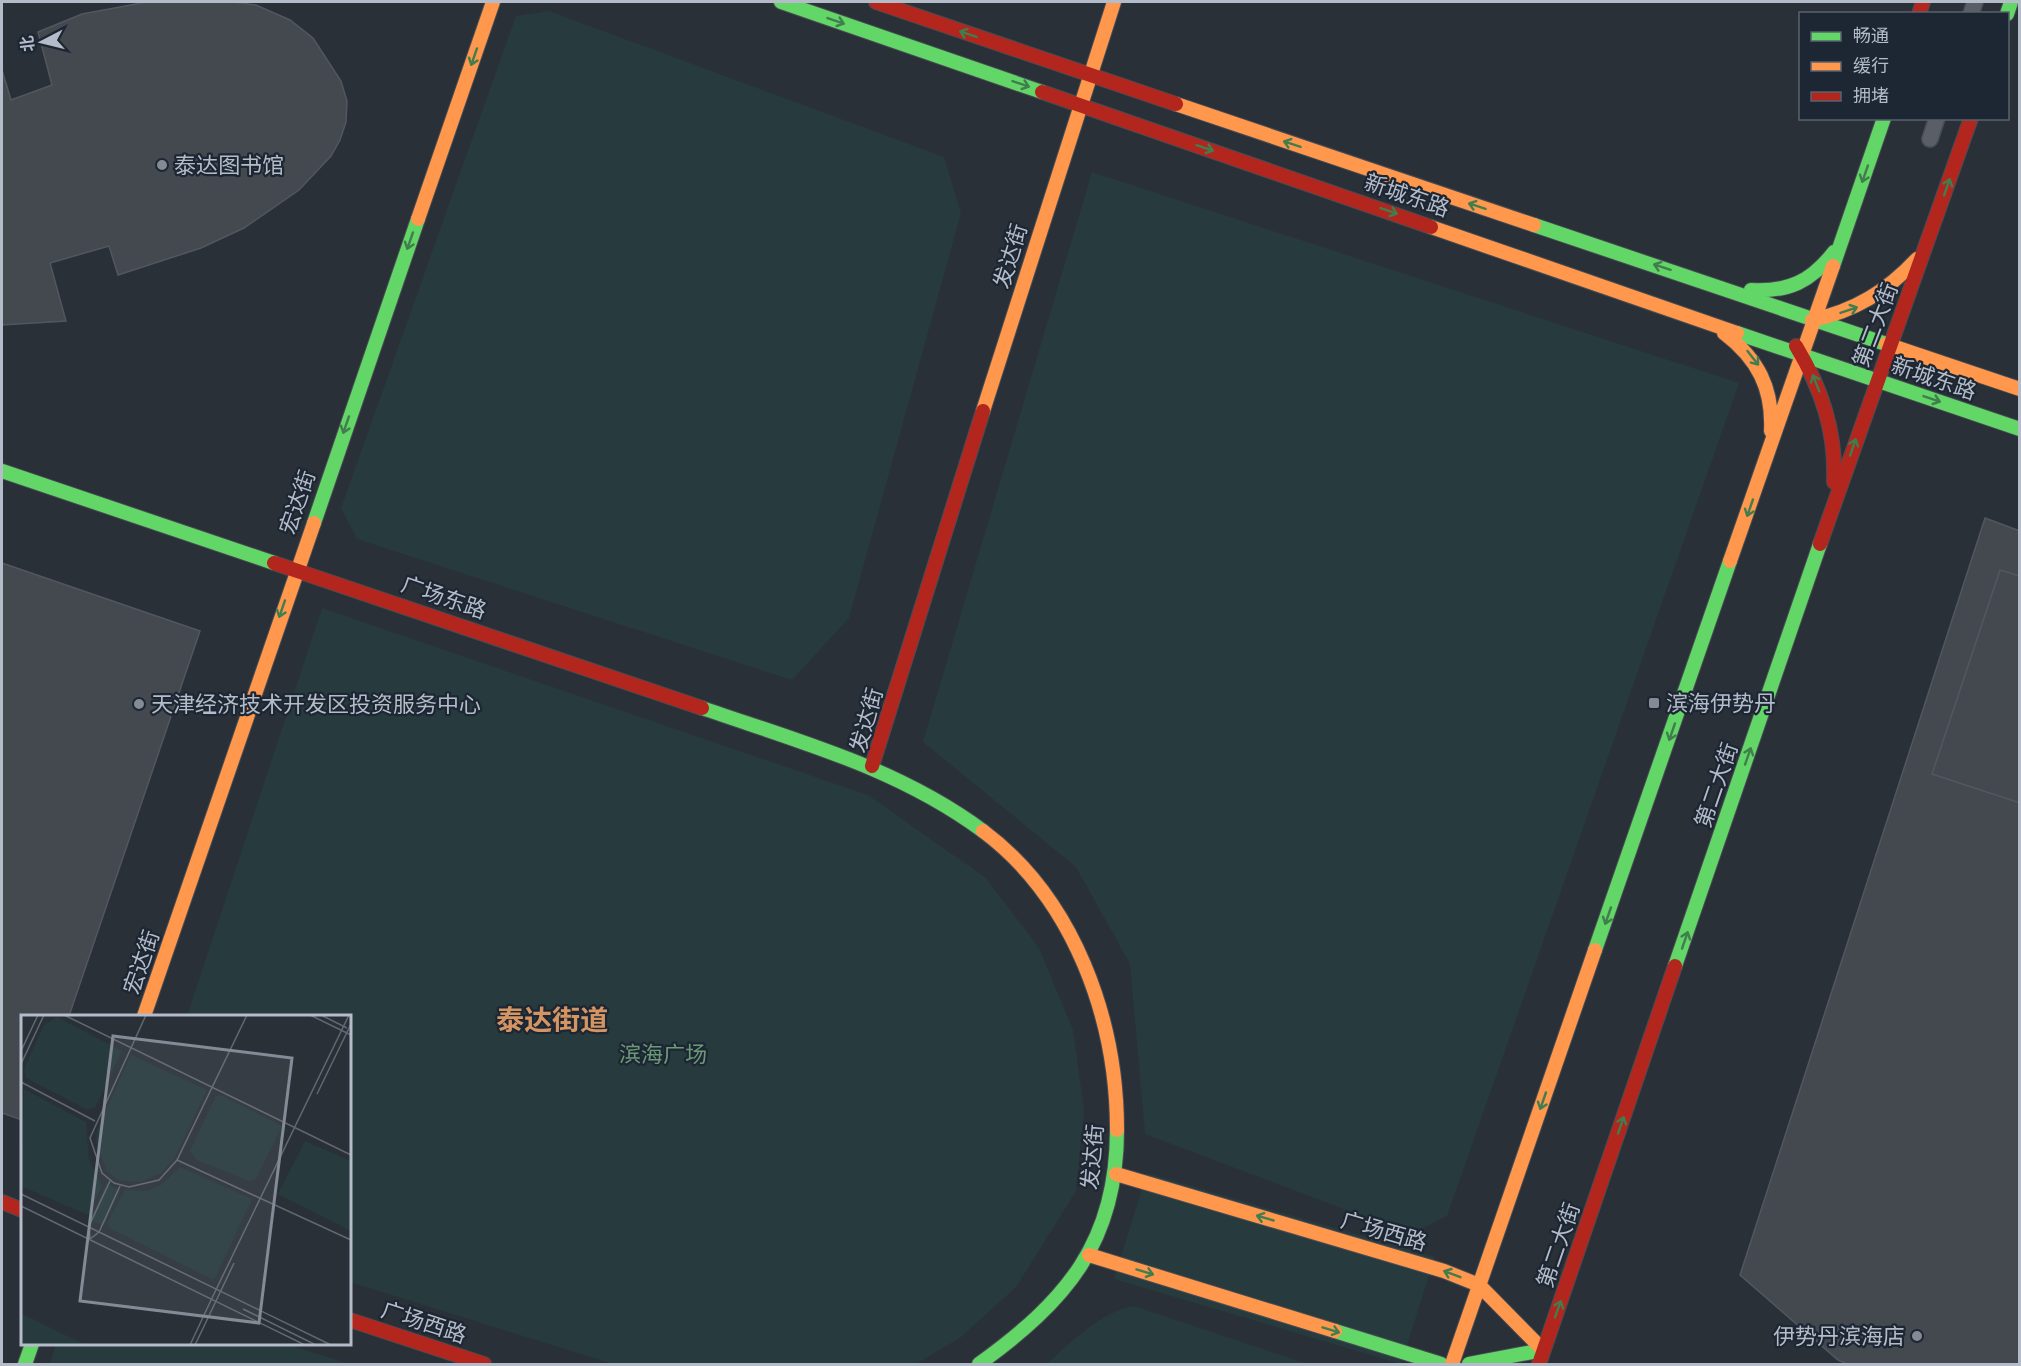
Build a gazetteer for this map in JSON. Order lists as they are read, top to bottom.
{
  "streets": {
    "main road": [
      "新城东路",
      "发达街",
      "第二大街",
      "宏达街",
      "广场东路",
      "广场西路"
    ]
  },
  "crossings": [
    ["新城东路", "发达街"],
    ["新城东路", "第二大街"],
    ["发达街", "广场东路"],
    ["发达街", "广场西路"],
    ["第二大街", "广场西路"],
    ["宏达街", "广场东路"]
  ],
  "one_way": ["宏达街"],
  "districts": ["泰达街道"],
  "parks": ["滨海广场"],
  "places": {
    "other": ["泰达图书馆", "天津经济技术开发区投资服务中心", "伊势丹滨海店"],
    "transit": ["滨海伊势丹"]
  },
  "legend": ["畅通", "缓行", "拥堵"],
  "north": "left"
}
